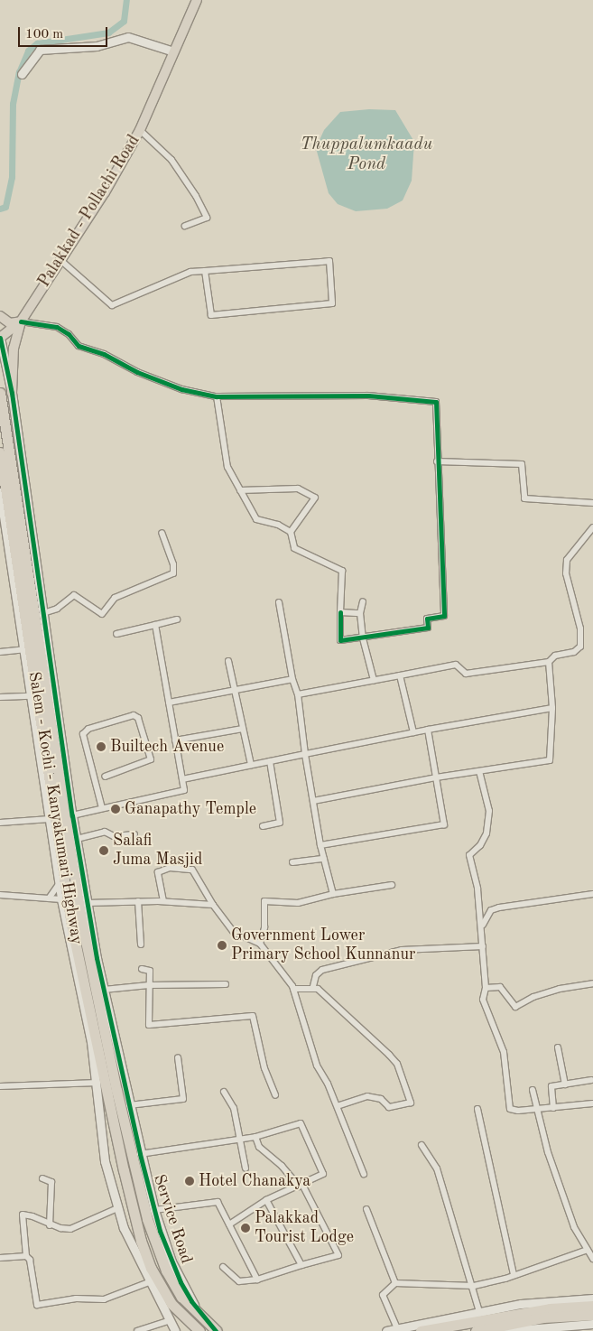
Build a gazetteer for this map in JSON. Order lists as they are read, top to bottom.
{
  "streets": {
    "highway": ["Salem - Kochi - Kanyakumari Highway"],
    "main road": ["Palakkad - Pollachi Road"],
    "street": ["Service Road"]
  },
  "crossings": [
    ["Palakkad - Pollachi Road", "Service Road"],
    ["Salem - Kochi - Kanyakumari Highway", "Service Road"]
  ],
  "water": ["Thuppalumkaadu Pond"],
  "places": [
    "Builtech Avenue",
    "Ganapathy Temple",
    "Salafi Juma Masjid",
    "Government Lower Primary School Kunnanur",
    "Hotel Chanakya",
    "Palakkad Tourist Lodge"
  ],
  "scale_bar": "100 m"
}
